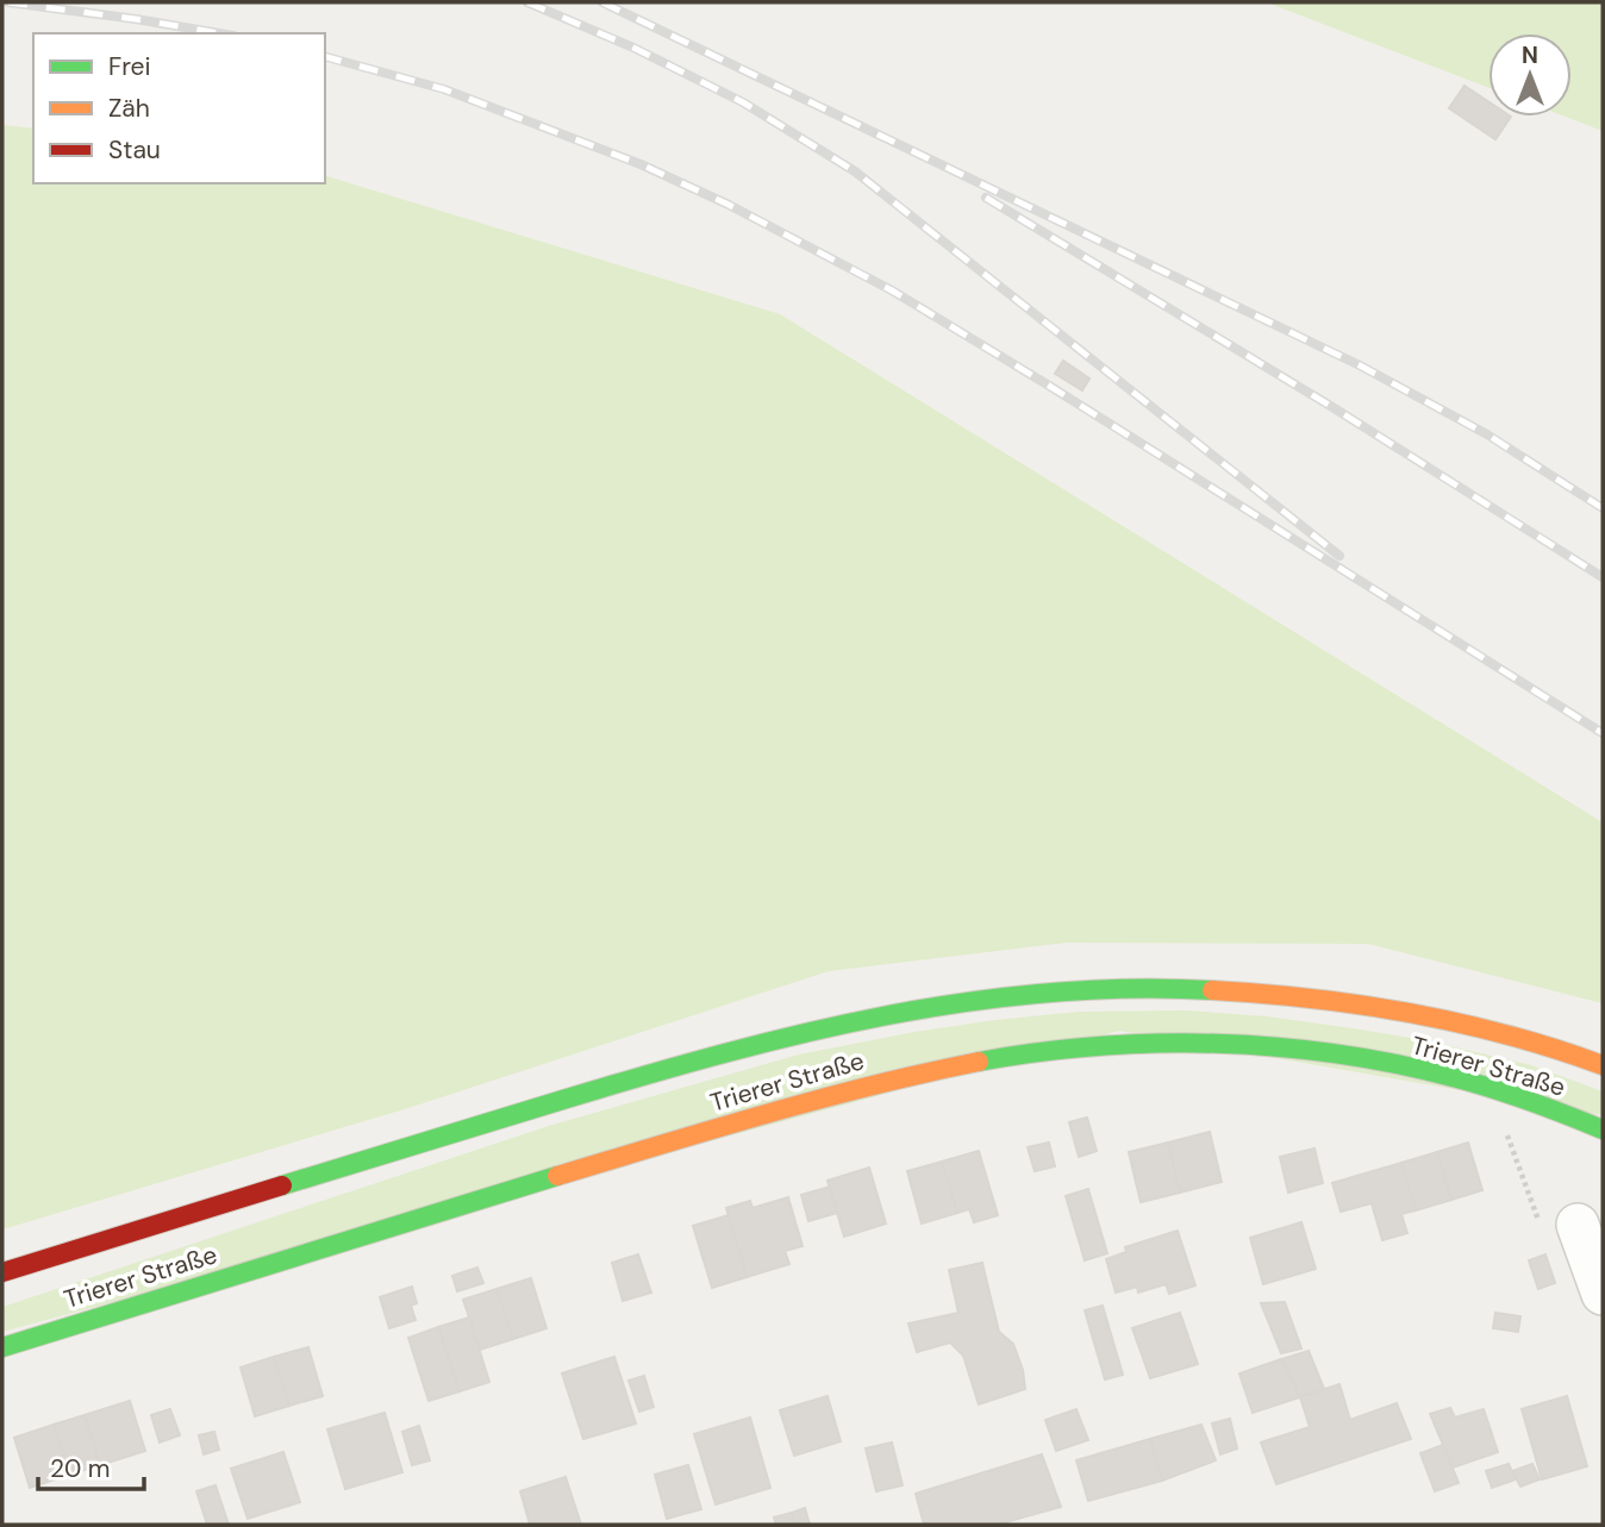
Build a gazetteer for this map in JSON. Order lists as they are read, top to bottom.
{
  "streets": {
    "main road": ["Trierer Straße"]
  },
  "legend": ["Frei", "Zäh", "Stau"],
  "scale_bar": "20 m",
  "north": "top"
}
